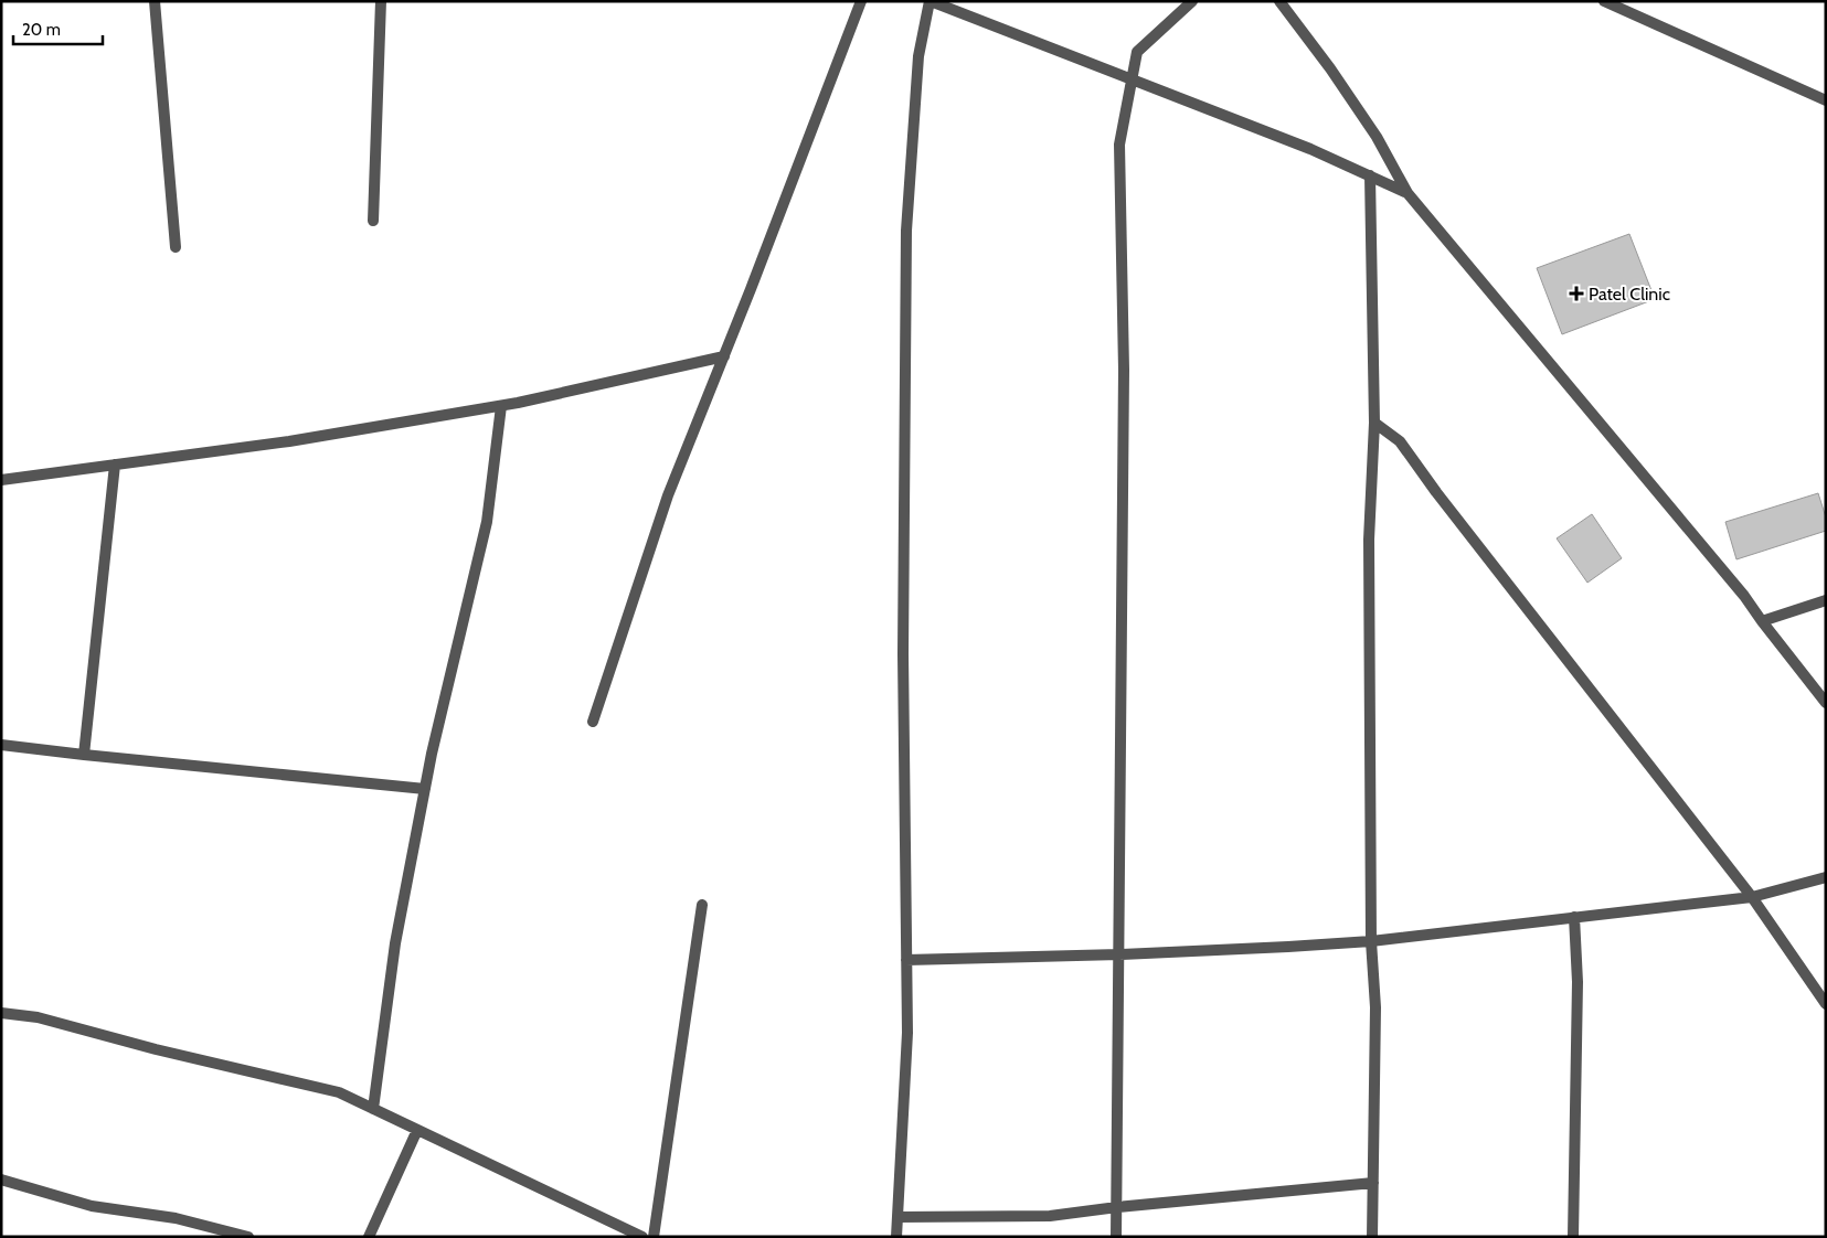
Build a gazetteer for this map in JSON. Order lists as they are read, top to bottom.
{
  "places": {
    "health": ["Patel Clinic"]
  },
  "scale_bar": "20 m"
}
